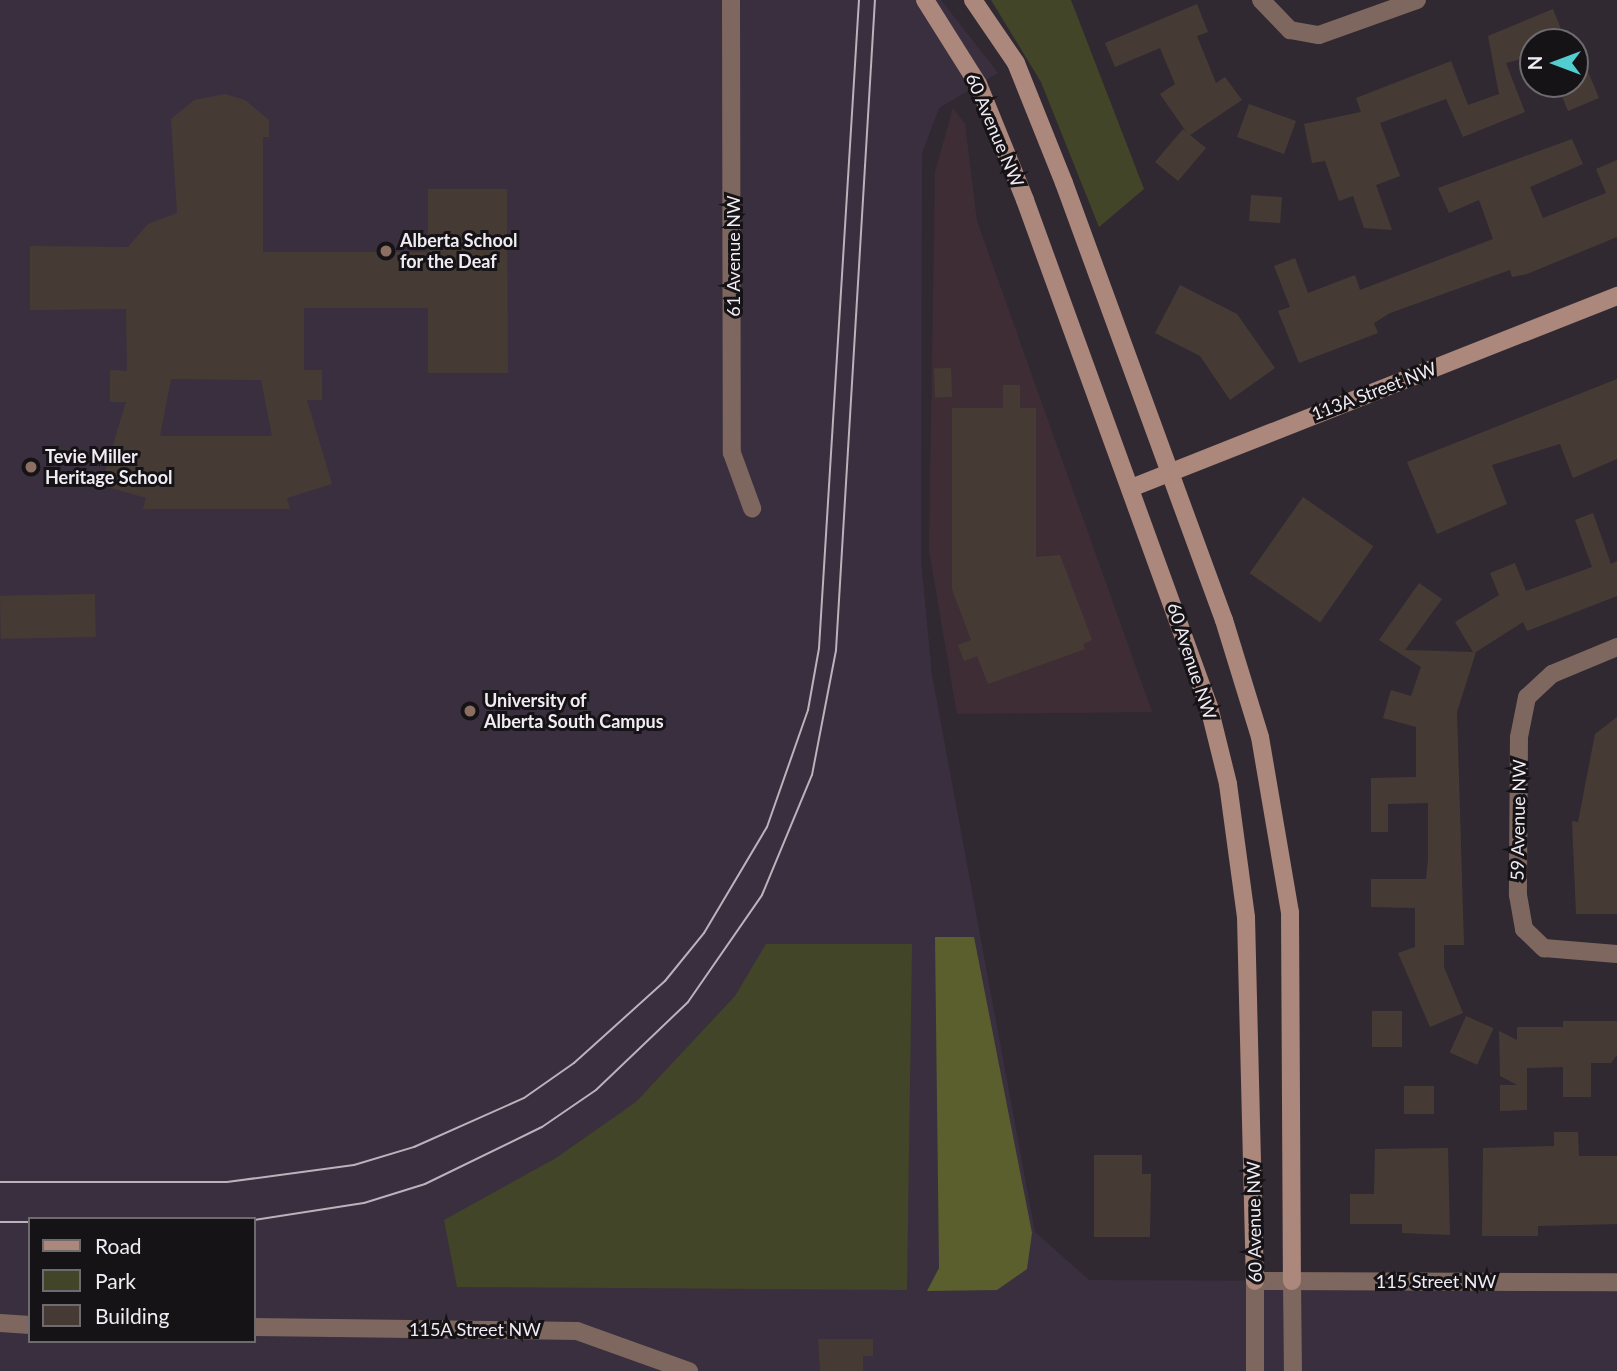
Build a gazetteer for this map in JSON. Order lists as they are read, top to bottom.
{
  "streets": {
    "street": [
      "60 Avenue NW",
      "61 Avenue NW",
      "113A Street NW",
      "59 Avenue NW",
      "115 Street NW",
      "115A Street NW"
    ]
  },
  "crossings": [
    ["60 Avenue NW", "113A Street NW"],
    ["60 Avenue NW", "115 Street NW"]
  ],
  "places": ["Alberta School for the Deaf", "Tevie Miller Heritage School", "University of Alberta South Campus"],
  "legend": ["Road", "Park", "Building"],
  "north": "left"
}
